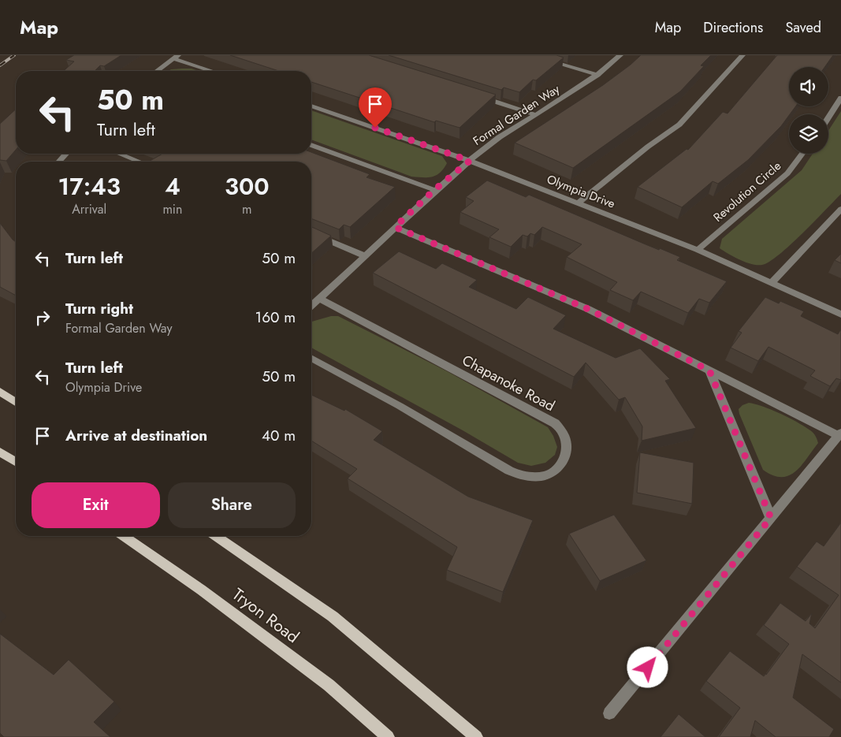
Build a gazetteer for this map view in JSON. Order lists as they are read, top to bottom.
{
  "streets": {
    "main road": ["Tryon Road"],
    "street": [
      "Formal Garden Way",
      "Olympia Drive",
      "Revolution Circle",
      "Chapanoke Road"
    ]
  },
  "crossings": [
    ["Formal Garden Way", "Olympia Drive"],
    ["Formal Garden Way", "Chapanoke Road"],
    ["Olympia Drive", "Revolution Circle"]
  ],
  "page": {
    "header": "Map",
    "nav": ["Map", "Directions", "Saved"],
    "turn": ["50 m", "Turn left"],
    "eta": [
      "17:43",
      "Arrival",
      "4",
      "min",
      "300",
      "m"
    ],
    "list": [
      {
        "name": "Turn left",
        "value": "50 m"
      },
      {
        "name": "Turn right",
        "note": "Formal Garden Way",
        "value": "160 m"
      },
      {
        "name": "Turn left",
        "note": "Olympia Drive",
        "value": "50 m"
      },
      {
        "name": "Arrive at destination",
        "value": "40 m"
      }
    ],
    "buttons": ["Exit", "Share"]
  }
}
